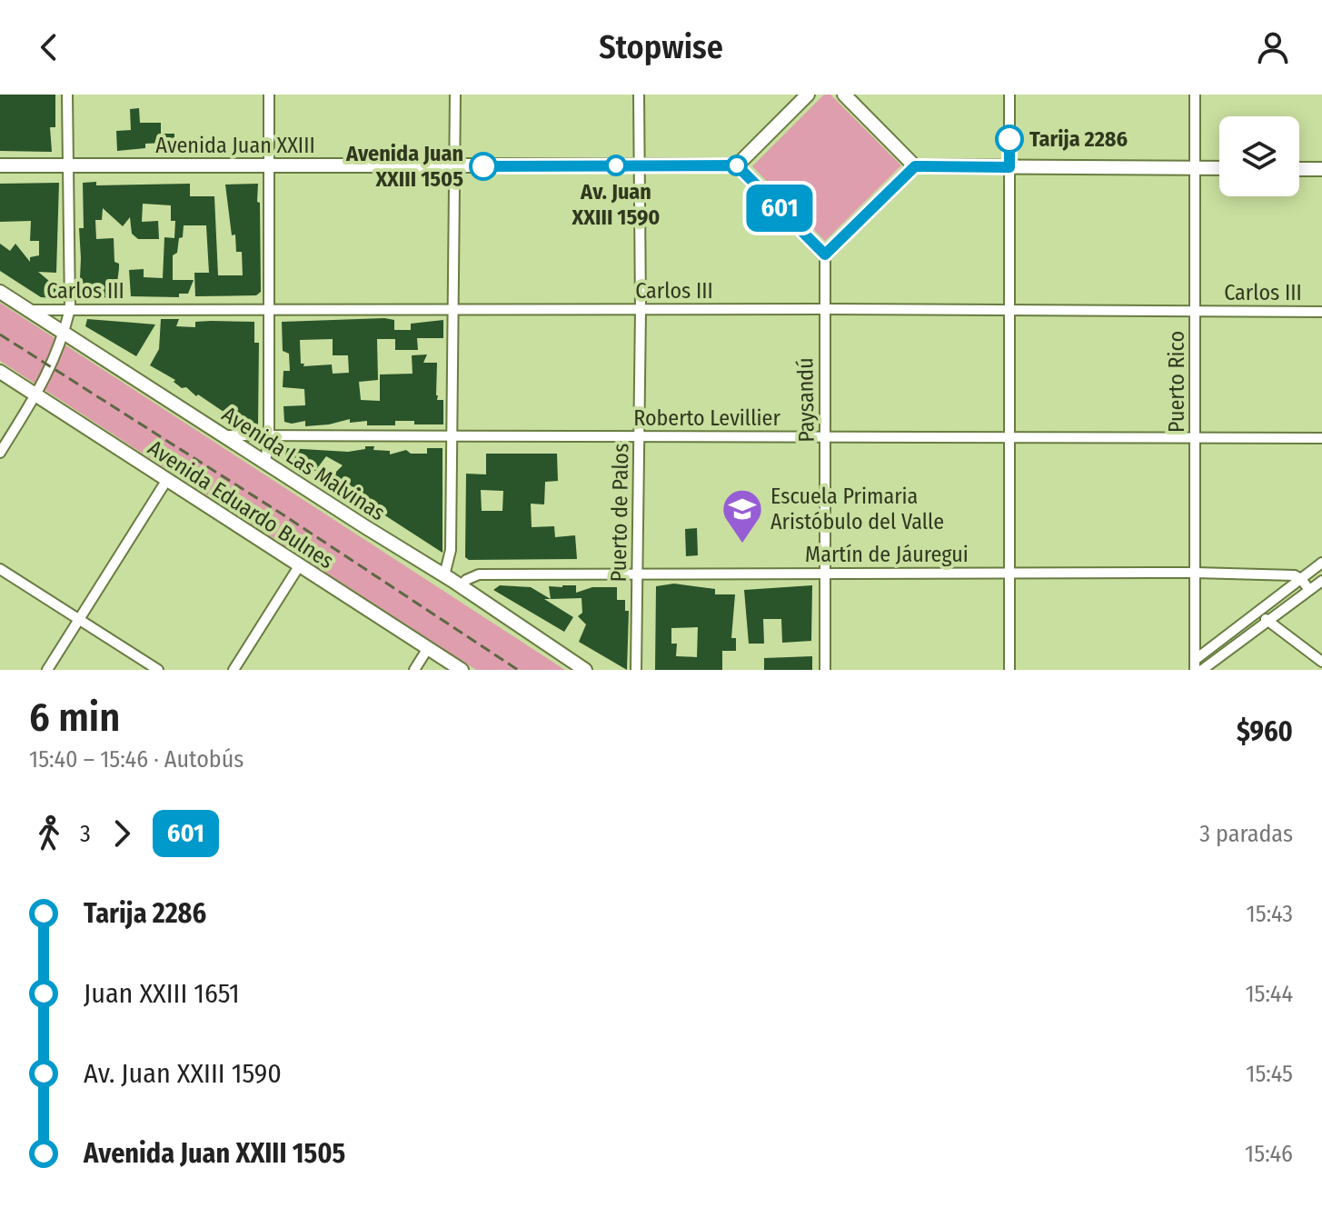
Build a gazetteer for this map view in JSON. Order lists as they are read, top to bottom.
{
  "streets": {
    "main road": ["Avenida Juan XXIII", "Avenida Las Malvinas", "Avenida Eduardo Bulnes"],
    "street": [
      "Carlos III",
      "Puerto Rico",
      "Paysandú",
      "Roberto Levillier",
      "Puerto de Palos",
      "Martín de Jáuregui"
    ]
  },
  "crossings": [
    ["Avenida Juan XXIII", "Puerto de Palos"],
    ["Carlos III", "Puerto Rico"],
    ["Carlos III", "Paysandú"],
    ["Carlos III", "Avenida Las Malvinas"],
    ["Carlos III", "Puerto de Palos"],
    ["Puerto Rico", "Roberto Levillier"],
    ["Puerto Rico", "Martín de Jáuregui"],
    ["Paysandú", "Roberto Levillier"],
    ["Paysandú", "Martín de Jáuregui"],
    ["Roberto Levillier", "Avenida Las Malvinas"],
    ["Roberto Levillier", "Puerto de Palos"],
    ["Avenida Las Malvinas", "Martín de Jáuregui"],
    ["Puerto de Palos", "Martín de Jáuregui"]
  ],
  "places": {
    "other": ["Tarija 2286", "Av. Juan XXIII 1590", "Avenida Juan XXIII 1505"],
    "school or university": ["Escuela Primaria Aristóbulo del Valle"]
  },
  "lines": ["bus line 601"],
  "page": {
    "header": "Stopwise",
    "on_map": "601",
    "heading": ["6 min", "15:40 – 15:46 · Autobús", "$960"],
    "legs": ["3", "601", "3 paradas"],
    "list": [
      {
        "name": "Tarija 2286",
        "value": "15:43"
      },
      {
        "name": "Juan XXIII 1651",
        "value": "15:44"
      },
      {
        "name": "Av. Juan XXIII 1590",
        "value": "15:45"
      },
      {
        "name": "Avenida Juan XXIII 1505",
        "value": "15:46"
      }
    ]
  }
}
